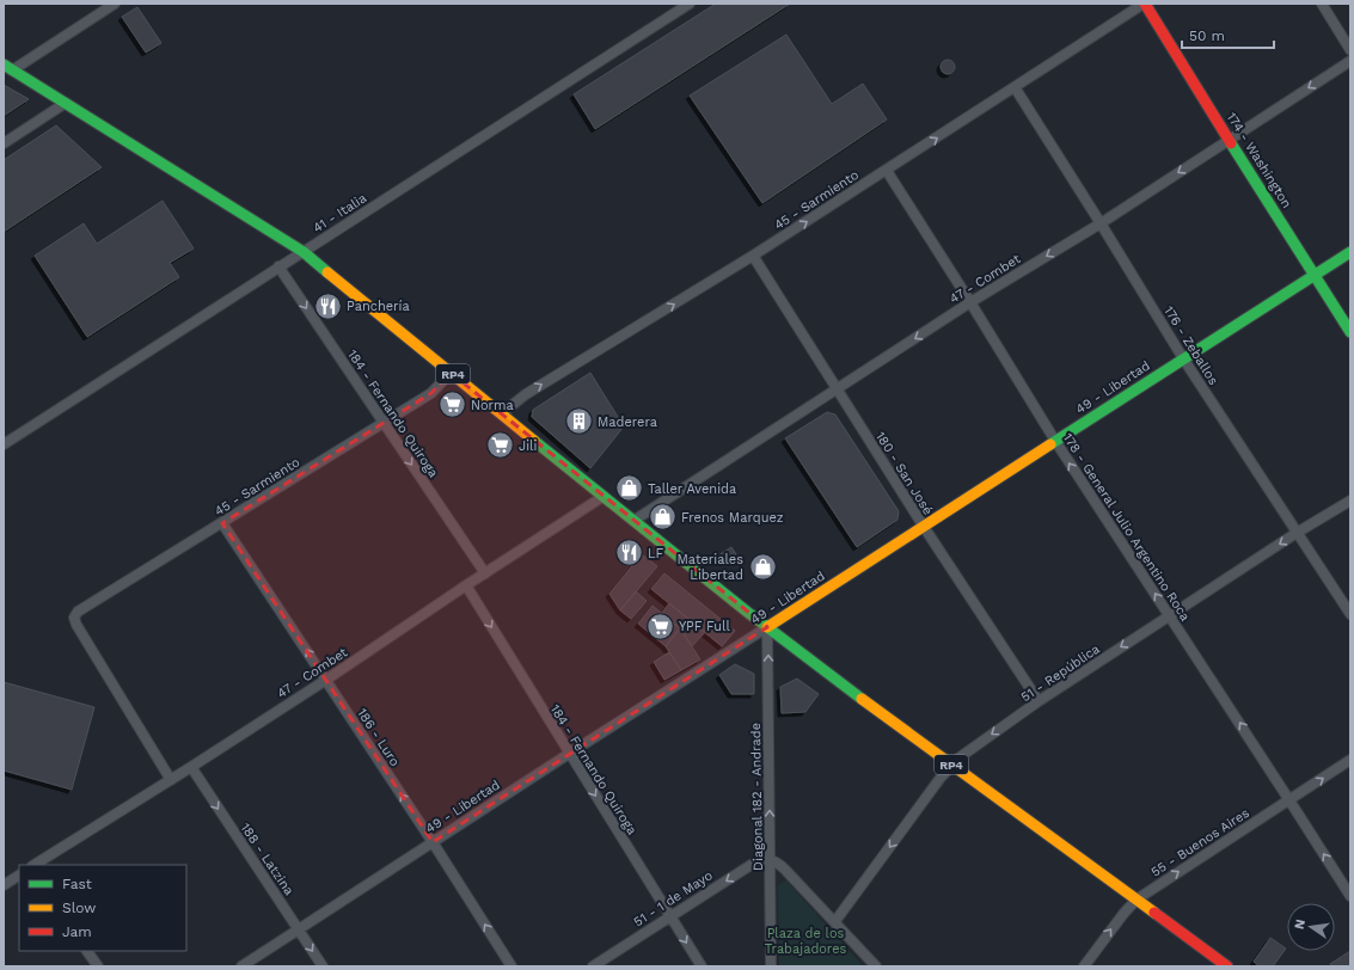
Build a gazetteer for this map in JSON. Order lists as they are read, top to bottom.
{
  "streets": {
    "main road": ["174 - Washington", "RP4", "49 - Libertad"],
    "street": [
      "45 - Sarmiento",
      "41 - Italia",
      "47 - Combet",
      "176 - Zeballos",
      "184 - Fernando Quiroga",
      "180 - San José",
      "178 - General Julio Argentino Roca",
      "51 - República",
      "186 - Luro",
      "Diagonal 182 - Andrade",
      "55 - Buenos Aires",
      "188 - Latzina",
      "51 - 1 de Mayo"
    ]
  },
  "crossings": [
    ["174 - Washington", "45 - Sarmiento"],
    ["174 - Washington", "47 - Combet"],
    ["174 - Washington", "49 - Libertad"],
    ["45 - Sarmiento", "47 - Combet"],
    ["45 - Sarmiento", "176 - Zeballos"],
    ["45 - Sarmiento", "RP4"],
    ["45 - Sarmiento", "184 - Fernando Quiroga"],
    ["45 - Sarmiento", "180 - San José"],
    ["45 - Sarmiento", "178 - General Julio Argentino Roca"],
    ["45 - Sarmiento", "186 - Luro"],
    ["41 - Italia", "RP4"],
    ["41 - Italia", "184 - Fernando Quiroga"],
    ["47 - Combet", "176 - Zeballos"],
    ["47 - Combet", "RP4"],
    ["47 - Combet", "184 - Fernando Quiroga"],
    ["47 - Combet", "180 - San José"],
    ["47 - Combet", "178 - General Julio Argentino Roca"],
    ["47 - Combet", "186 - Luro"],
    ["47 - Combet", "188 - Latzina"],
    ["176 - Zeballos", "49 - Libertad"],
    ["176 - Zeballos", "51 - República"],
    ["RP4", "49 - Libertad"],
    ["RP4", "51 - República"],
    ["RP4", "Diagonal 182 - Andrade"],
    ["RP4", "55 - Buenos Aires"],
    ["49 - Libertad", "184 - Fernando Quiroga"],
    ["49 - Libertad", "180 - San José"],
    ["49 - Libertad", "178 - General Julio Argentino Roca"],
    ["49 - Libertad", "186 - Luro"],
    ["49 - Libertad", "Diagonal 182 - Andrade"],
    ["49 - Libertad", "188 - Latzina"],
    ["184 - Fernando Quiroga", "51 - 1 de Mayo"],
    ["180 - San José", "51 - República"],
    ["178 - General Julio Argentino Roca", "51 - República"],
    ["178 - General Julio Argentino Roca", "55 - Buenos Aires"],
    ["Diagonal 182 - Andrade", "51 - 1 de Mayo"]
  ],
  "one_way": [
    "45 - Sarmiento",
    "47 - Combet",
    "184 - Fernando Quiroga",
    "178 - General Julio Argentino Roca",
    "51 - República",
    "186 - Luro",
    "Diagonal 182 - Andrade",
    "55 - Buenos Aires",
    "188 - Latzina",
    "51 - 1 de Mayo"
  ],
  "parks": ["Plaza de los Trabajadores"],
  "places": {
    "restaurant": ["Panchería", "LF"],
    "supermarket": ["Norma", "Jili", "YPF Full"],
    "building": ["Maderera"],
    "shop": ["Taller Avenida", "Frenos Marquez", "Materiales Libertad"]
  },
  "legend": ["Fast", "Slow", "Jam"],
  "scale_bar": "50 m",
  "north": "left"
}
